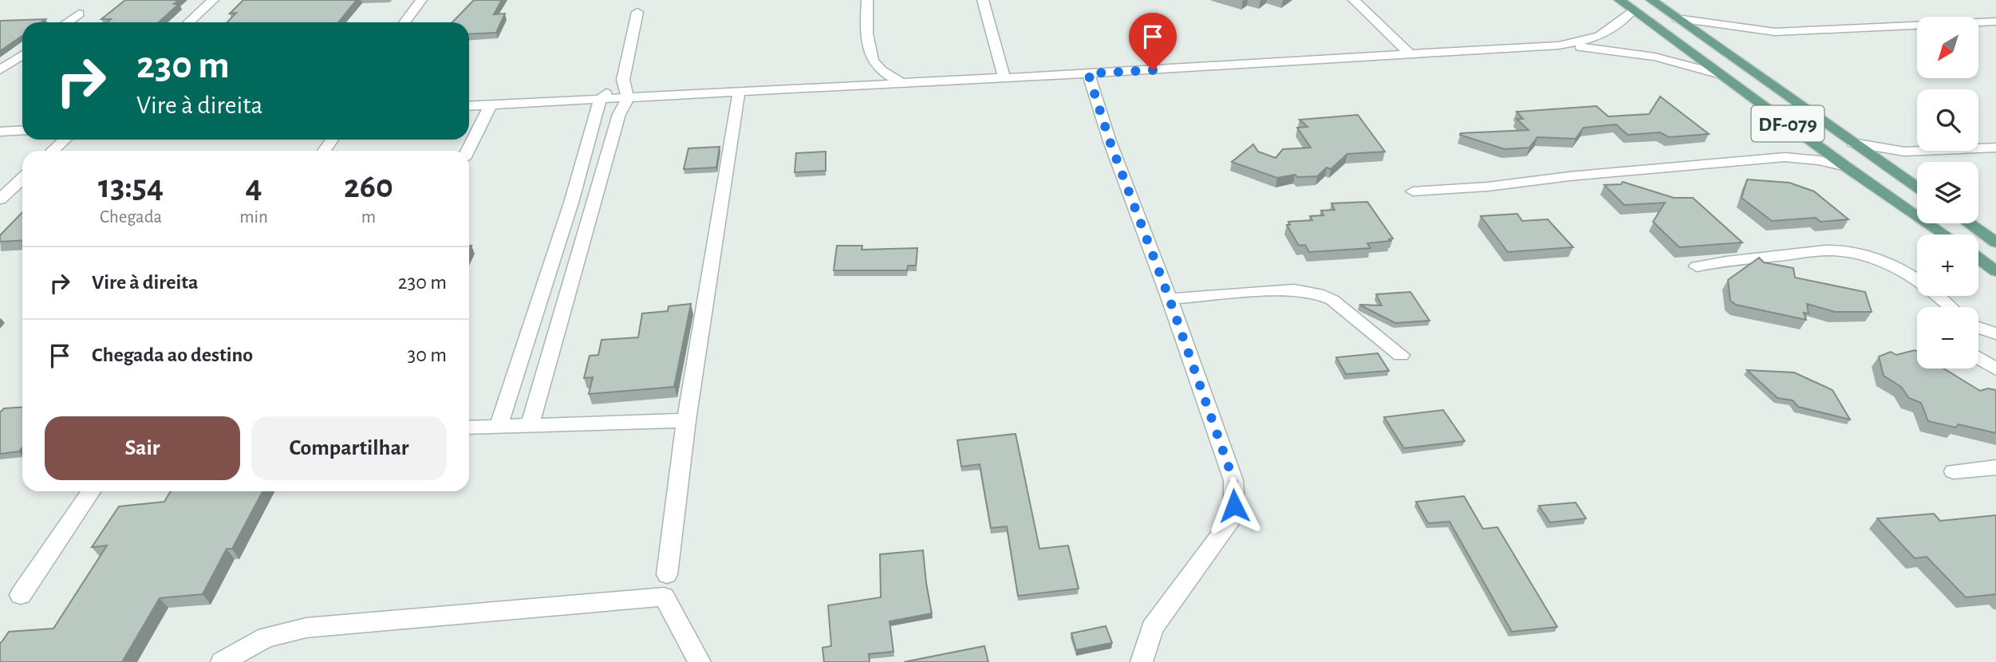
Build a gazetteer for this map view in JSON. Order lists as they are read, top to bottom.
{
  "streets": {
    "main road": ["DF-079"]
  },
  "north": "bottom left",
  "page": {
    "map_buttons": ["+", "−"],
    "turn": ["230 m", "Vire à direita"],
    "eta": [
      "13:54",
      "Chegada",
      "4",
      "min",
      "260",
      "m"
    ],
    "list": [
      {
        "name": "Vire à direita",
        "value": "230 m"
      },
      {
        "name": "Chegada ao destino",
        "value": "30 m"
      }
    ],
    "buttons": ["Sair", "Compartilhar"]
  }
}
